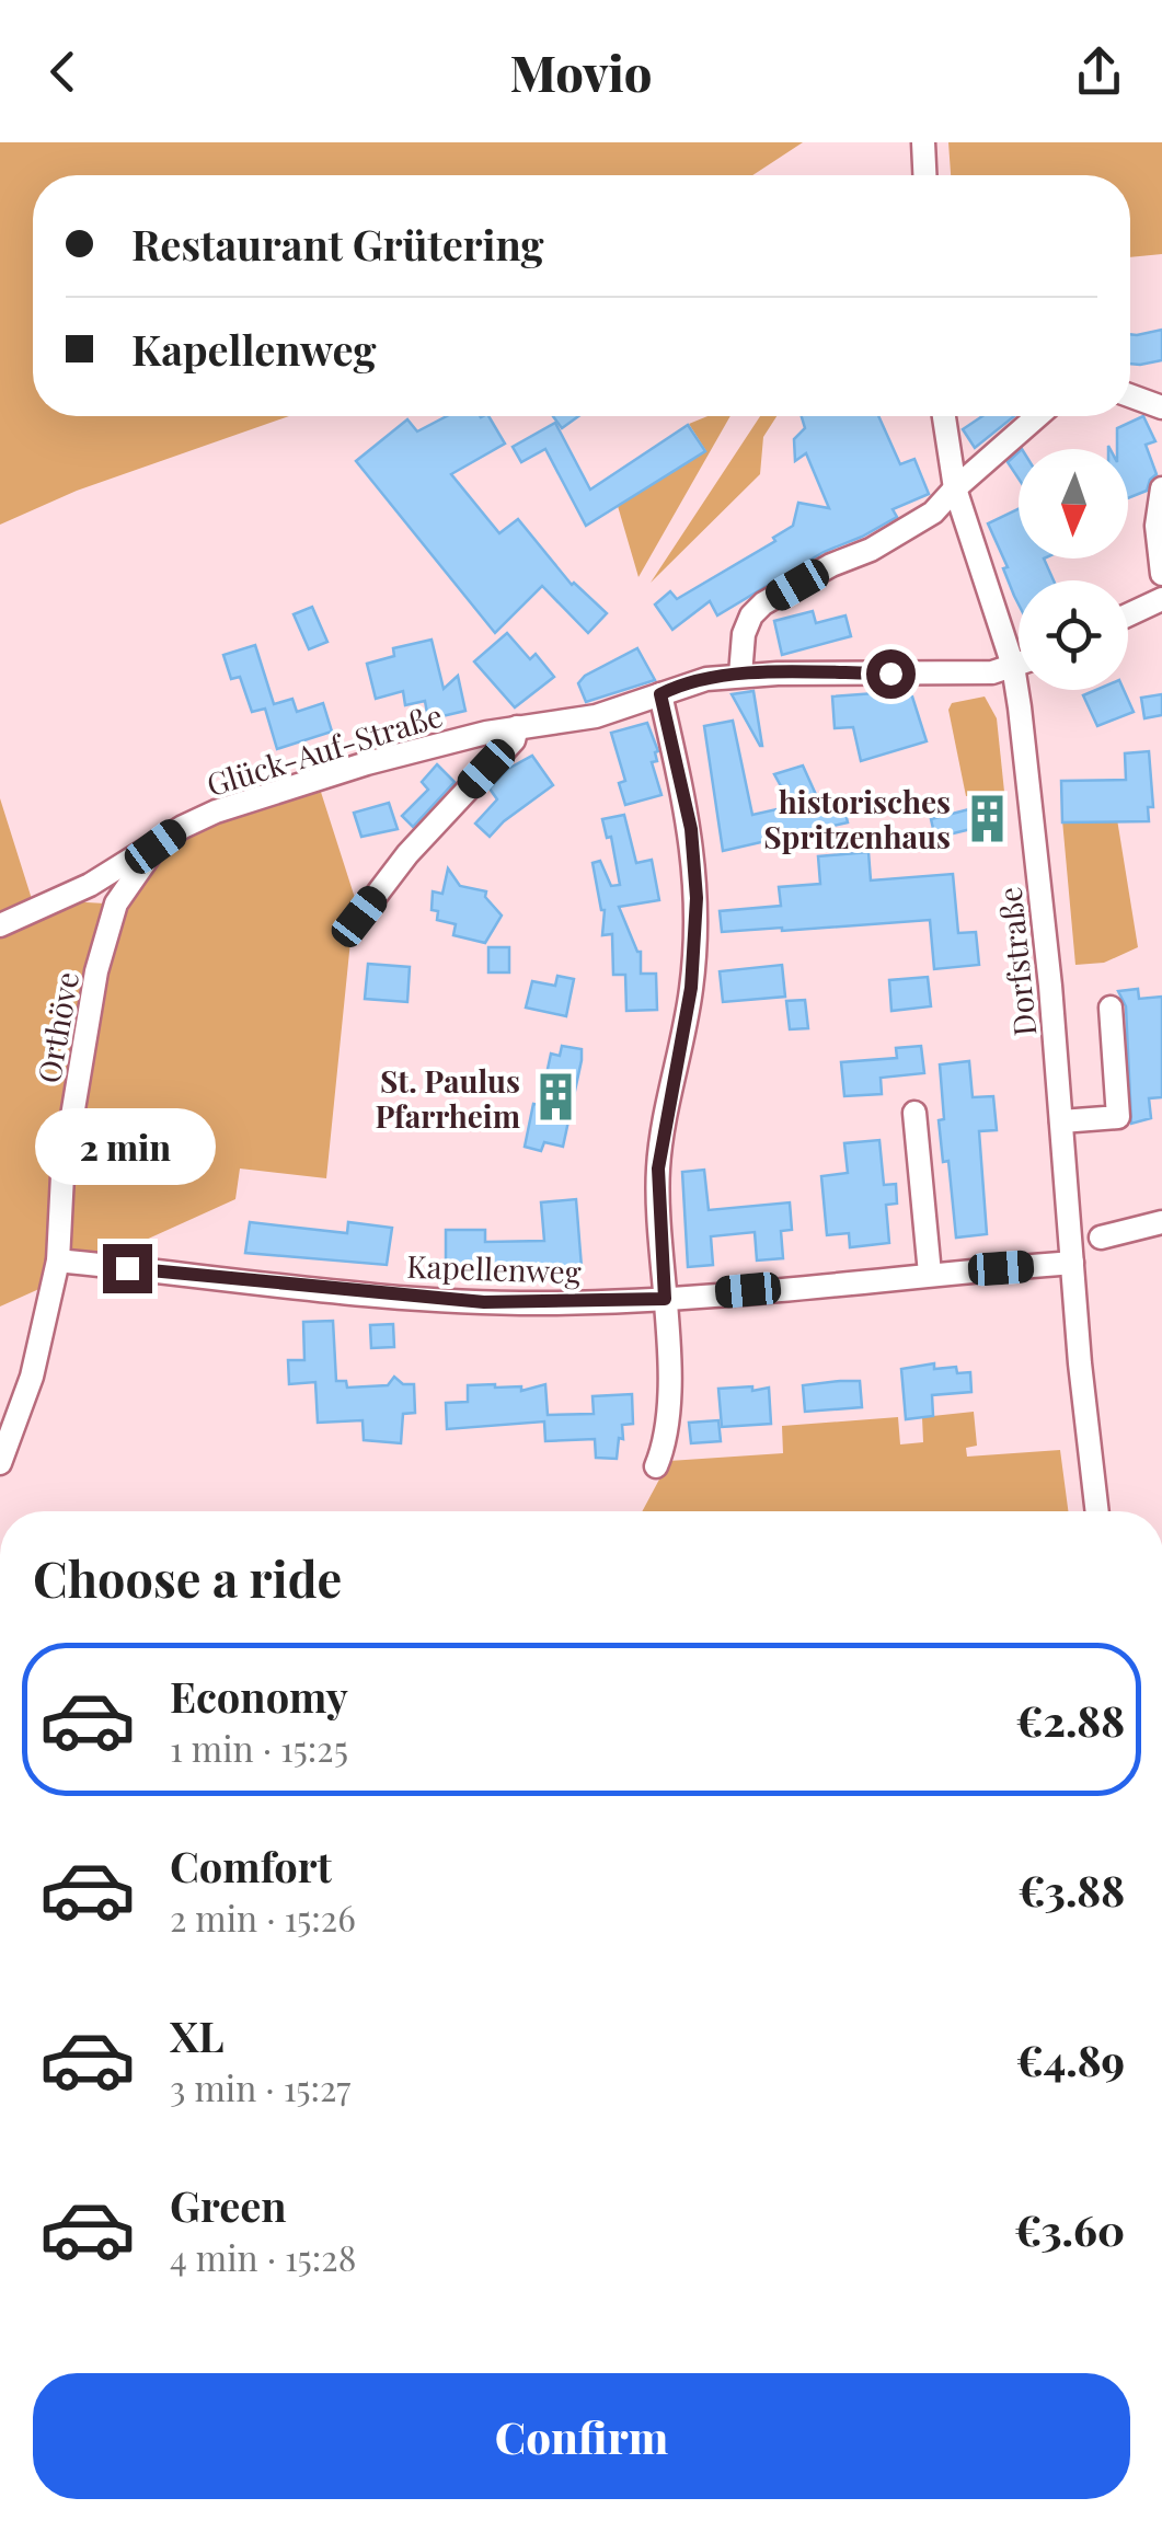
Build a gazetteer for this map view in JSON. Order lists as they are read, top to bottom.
{
  "streets": {
    "street": [
      "Glück-Auf-Straße",
      "Dorfstraße",
      "Orthöve",
      "Kapellenweg"
    ]
  },
  "crossings": [
    ["Glück-Auf-Straße", "Dorfstraße"],
    ["Glück-Auf-Straße", "Orthöve"],
    ["Dorfstraße", "Kapellenweg"],
    ["Orthöve", "Kapellenweg"]
  ],
  "places": {
    "building": ["historisches Spritzenhaus", "St. Paulus Pfarrheim"]
  },
  "north": "bottom",
  "page": {
    "header": "Movio",
    "banner": ["Restaurant Grütering", "Kapellenweg"],
    "bubble": "2 min",
    "heading": "Choose a ride",
    "list": [
      {
        "name": "Economy",
        "note": "1 min · 15:25",
        "value": "€2.88"
      },
      {
        "name": "Comfort",
        "note": "2 min · 15:26",
        "value": "€3.88"
      },
      {
        "name": "XL",
        "note": "3 min · 15:27",
        "value": "€4.89"
      },
      {
        "name": "Green",
        "note": "4 min · 15:28",
        "value": "€3.60"
      }
    ],
    "buttons": "Confirm"
  }
}
